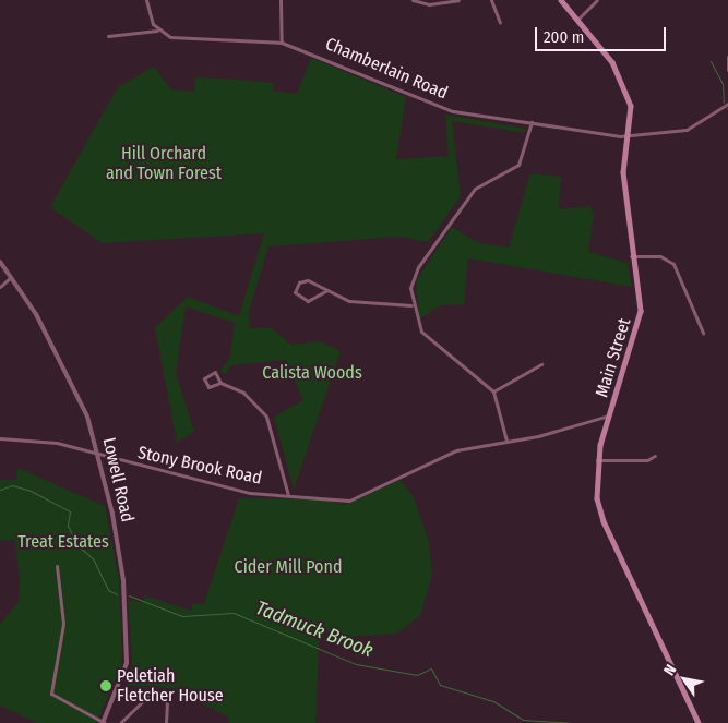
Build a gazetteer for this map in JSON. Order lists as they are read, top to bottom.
{
  "streets": {
    "main road": ["Main Street"],
    "street": ["Chamberlain Road", "Stony Brook Road", "Lowell Road"]
  },
  "crossings": [
    ["Chamberlain Road", "Main Street"],
    ["Main Street", "Stony Brook Road"],
    ["Stony Brook Road", "Lowell Road"]
  ],
  "water": ["Tadmuck Brook"],
  "parks": [
    "Hill Orchard and Town Forest",
    "Calista Woods",
    "Treat Estates",
    "Cider Mill Pond"
  ],
  "places": ["Peletiah Fletcher House"],
  "scale_bar": "200 m",
  "north": "top left"
}
